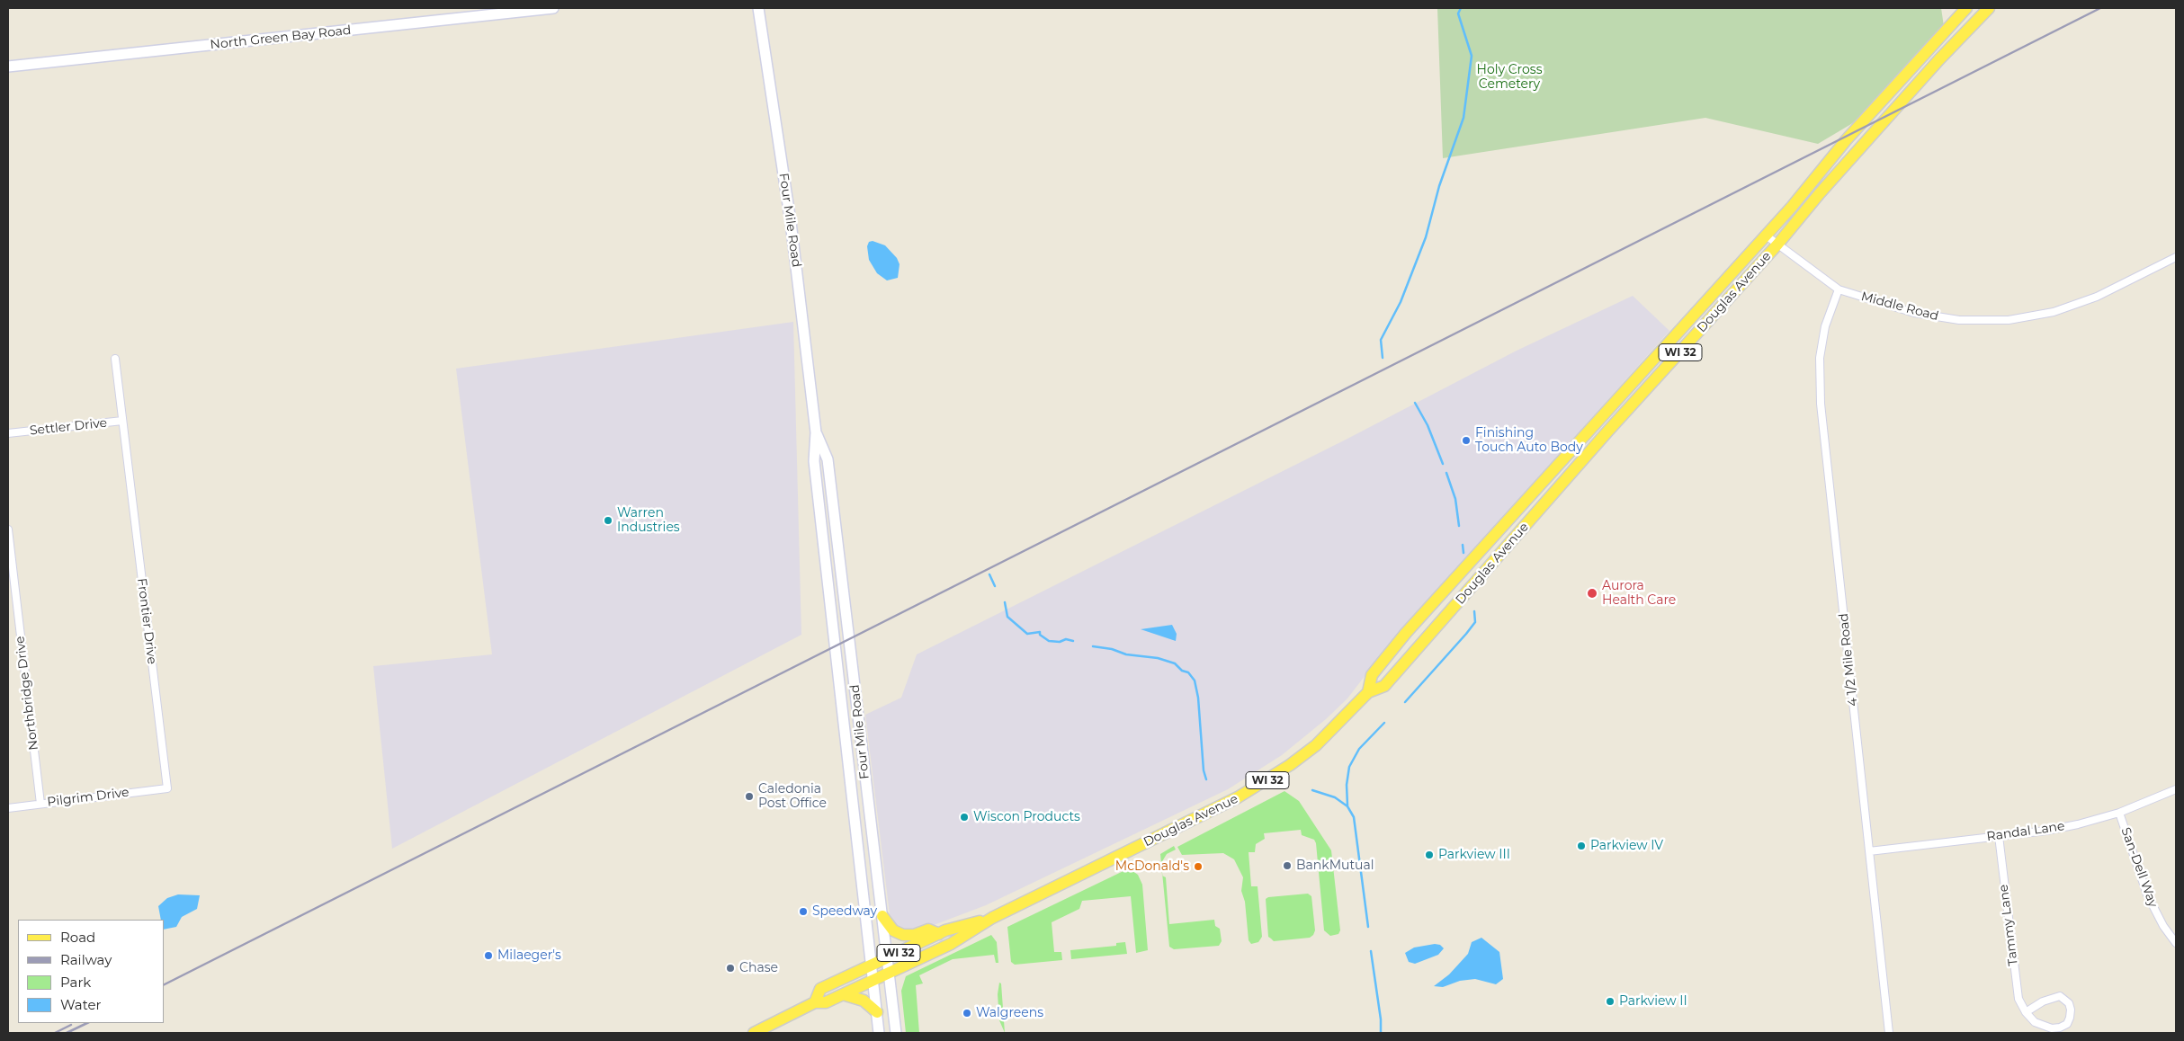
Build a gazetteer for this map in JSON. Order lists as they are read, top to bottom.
{
  "streets": {
    "main road": ["Douglas Avenue", "WI 32"],
    "street": [
      "North Green Bay Road",
      "Four Mile Road",
      "Middle Road",
      "Settler Drive",
      "Frontier Drive",
      "4 1/2 Mile Road",
      "Northbridge Drive",
      "Pilgrim Drive",
      "Randal Lane",
      "San-Dell Way",
      "Tammy Lane"
    ]
  },
  "crossings": [
    ["Four Mile Road", "Douglas Avenue"],
    ["Douglas Avenue", "Middle Road"],
    ["Middle Road", "4 1/2 Mile Road"],
    ["Settler Drive", "Frontier Drive"],
    ["Frontier Drive", "Pilgrim Drive"],
    ["4 1/2 Mile Road", "Randal Lane"],
    ["Northbridge Drive", "Pilgrim Drive"],
    ["Randal Lane", "San-Dell Way"],
    ["Randal Lane", "Tammy Lane"]
  ],
  "parks": ["Holy Cross Cemetery"],
  "places": [
    "Finishing Touch Auto Body",
    "Warren Industries",
    "Aurora Health Care",
    "Caledonia Post Office",
    "Wiscon Products",
    "Parkview IV",
    "Parkview III",
    "BankMutual",
    "McDonald's",
    "Speedway",
    "Milaeger's",
    "Chase",
    "Parkview II",
    "Walgreens"
  ],
  "legend": [
    "Road",
    "Railway",
    "Park",
    "Water"
  ]
}
